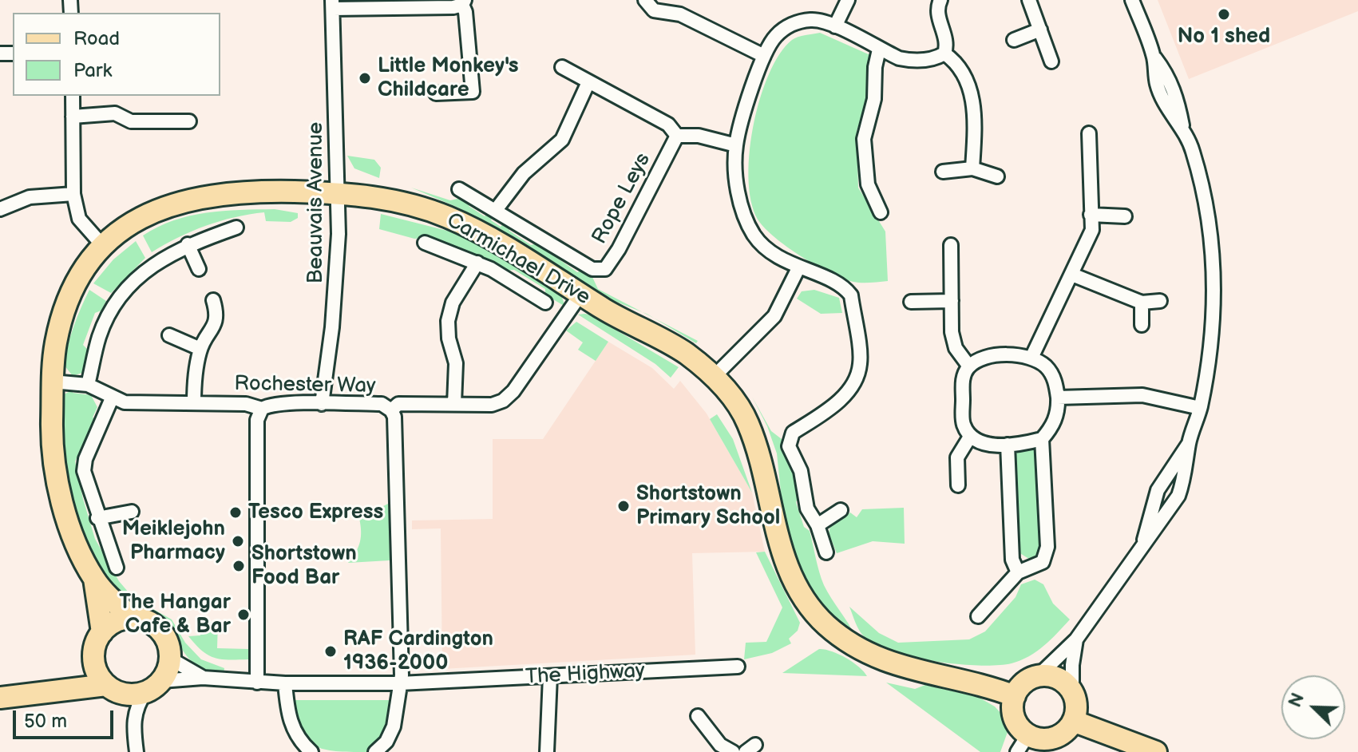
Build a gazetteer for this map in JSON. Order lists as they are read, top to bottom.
{
  "streets": {
    "main road": ["Carmichael Drive"],
    "street": [
      "Rope Leys",
      "Beauvais Avenue",
      "Rochester Way",
      "The Highway"
    ]
  },
  "crossings": [
    ["Rope Leys", "Carmichael Drive"],
    ["Beauvais Avenue", "Carmichael Drive"],
    ["Beauvais Avenue", "Rochester Way"],
    ["Carmichael Drive", "Rochester Way"],
    ["Carmichael Drive", "The Highway"]
  ],
  "places": [
    "No 1 shed",
    "Little Monkey's Childcare",
    "Shortstown Primary School",
    "Tesco Express",
    "Meiklejohn Pharmacy",
    "Shortstown Food Bar",
    "The Hangar Cafe & Bar",
    "RAF Cardington 1936-2000"
  ],
  "legend": ["Road", "Park"],
  "scale_bar": "50 m",
  "north": "top left"
}
